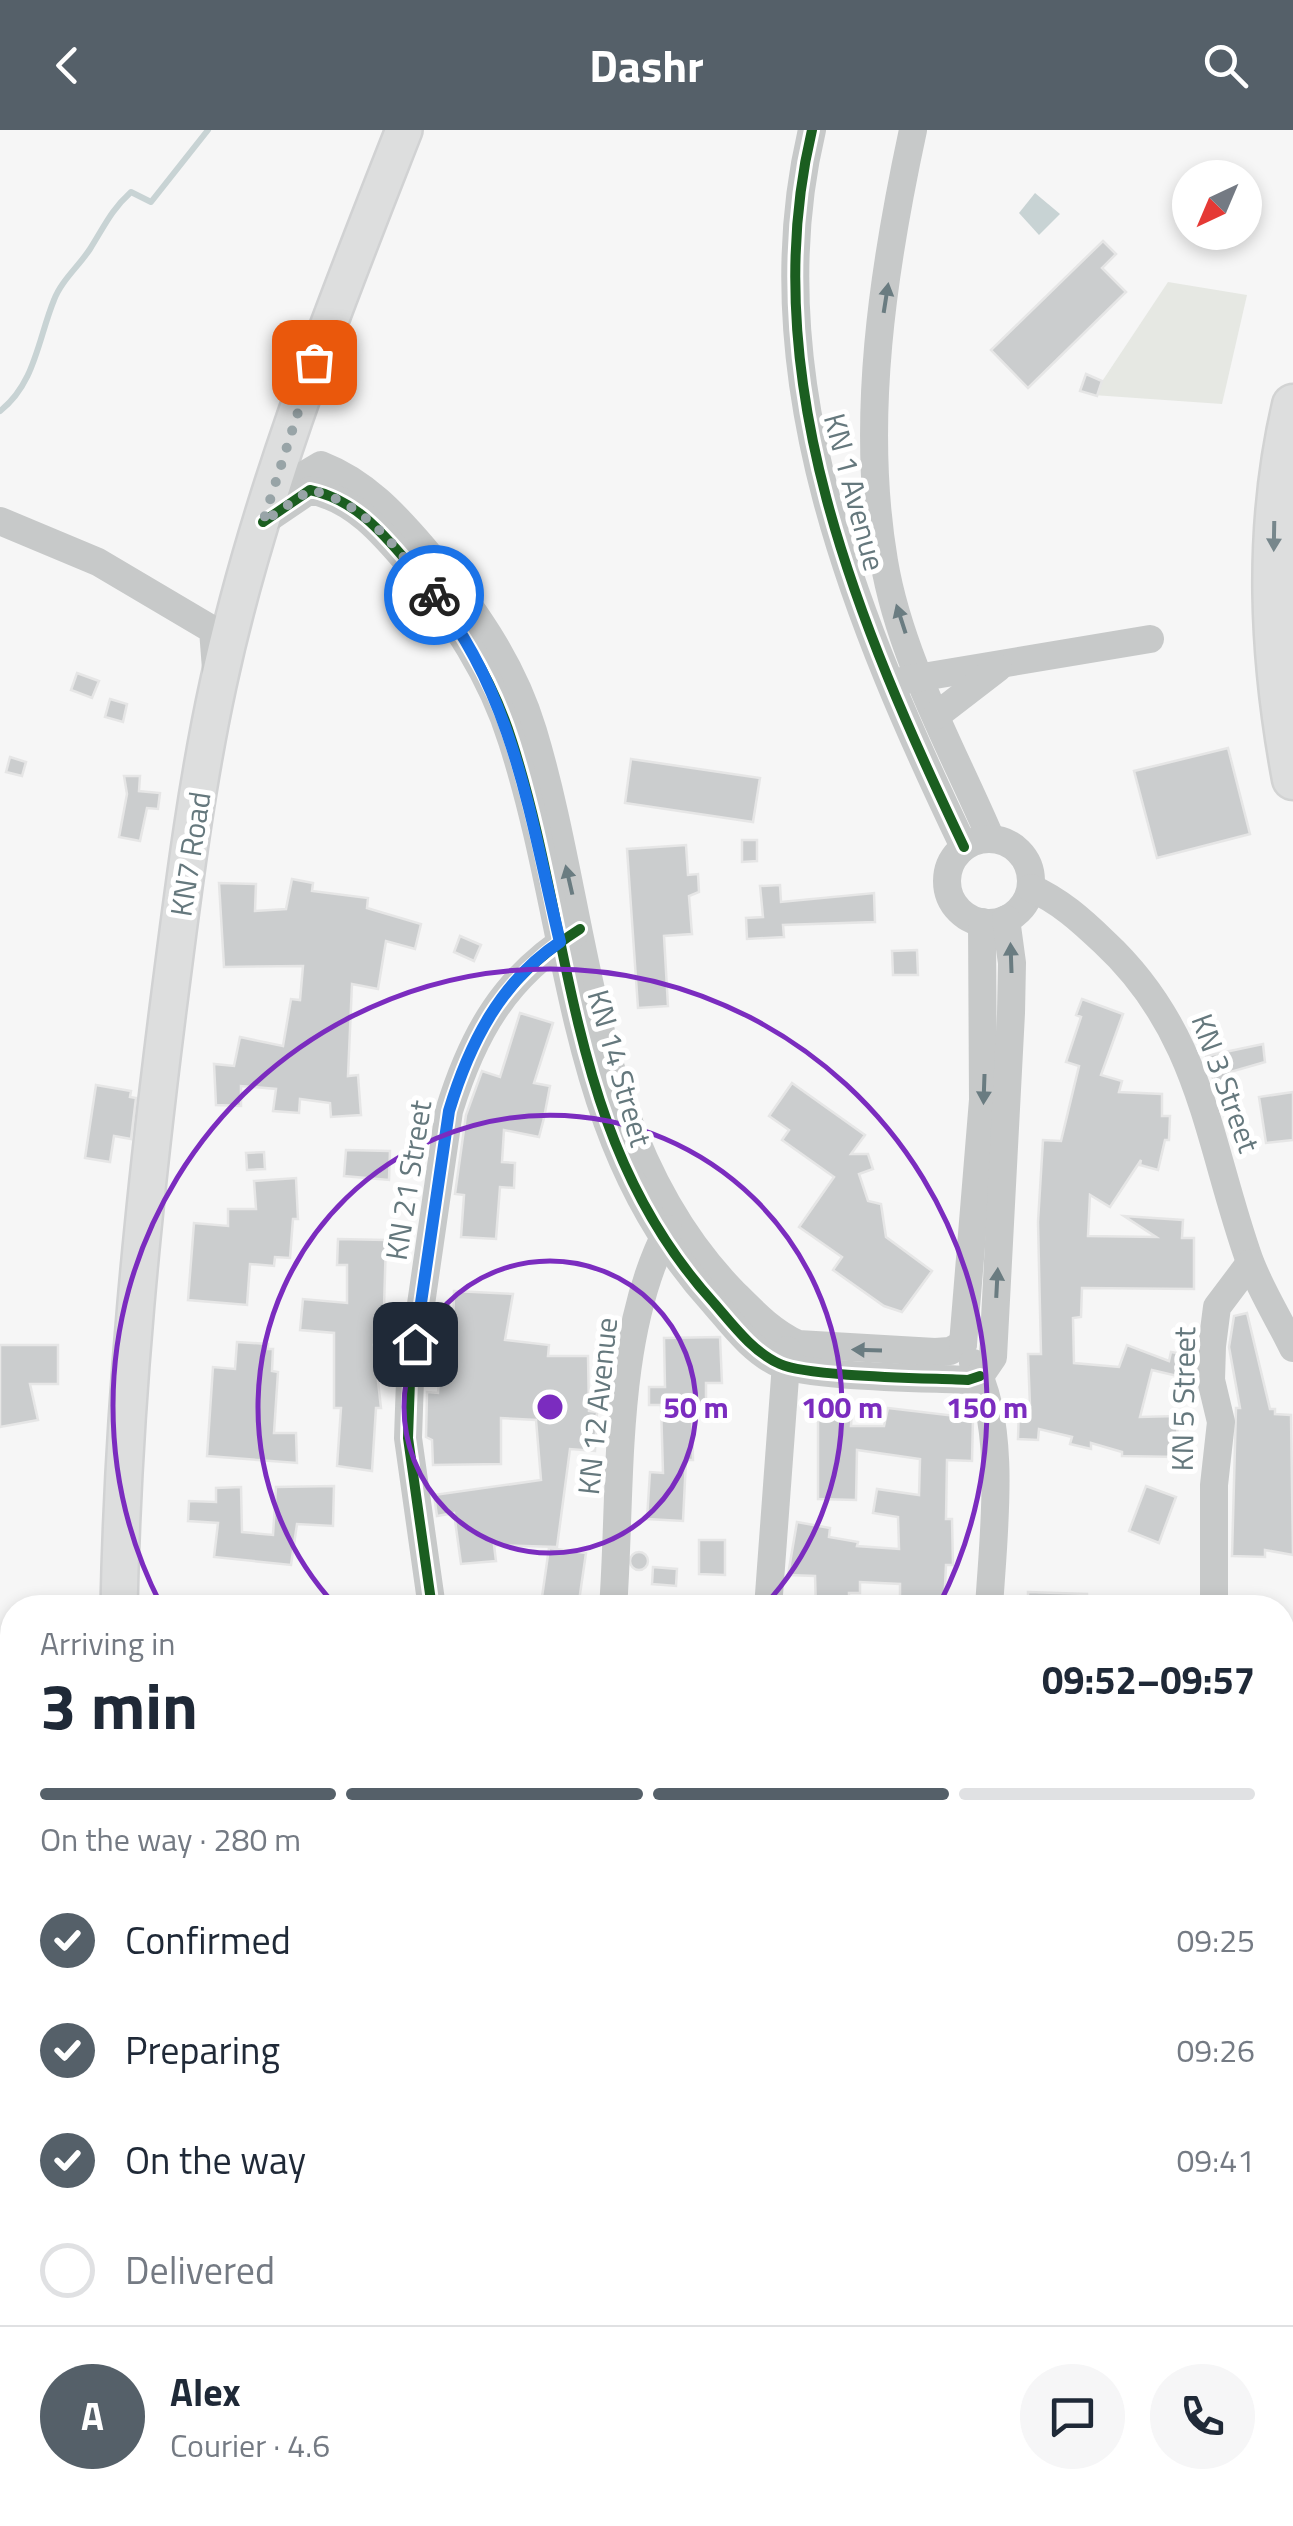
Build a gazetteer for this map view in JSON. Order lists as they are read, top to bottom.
{
  "streets": {
    "main road": ["KN7 Road"],
    "street": [
      "KN 1 Avenue",
      "KN 14 Street",
      "KN 3 Street",
      "KN 21 Street",
      "KN 5 Street",
      "KN 12 Avenue"
    ]
  },
  "crossings": [
    ["KN 1 Avenue", "KN 3 Street"],
    ["KN7 Road", "KN 14 Street"],
    ["KN 14 Street", "KN 21 Street"],
    ["KN 14 Street", "KN 12 Avenue"],
    ["KN 3 Street", "KN 5 Street"]
  ],
  "north": "bottom left",
  "page": {
    "header": "Dashr",
    "heading": ["3 min", "Arriving in", "09:52–09:57"],
    "panel": ["Alex", "Courier · 4.6"],
    "bar": "On the way · 280 m",
    "list": [
      ["Confirmed", "09:25"],
      ["Preparing", "09:26"],
      ["On the way", "09:41"],
      "Delivered"
    ],
    "round": "A"
  },
  "rings": ["50 m", "100 m", "150 m"]
}
